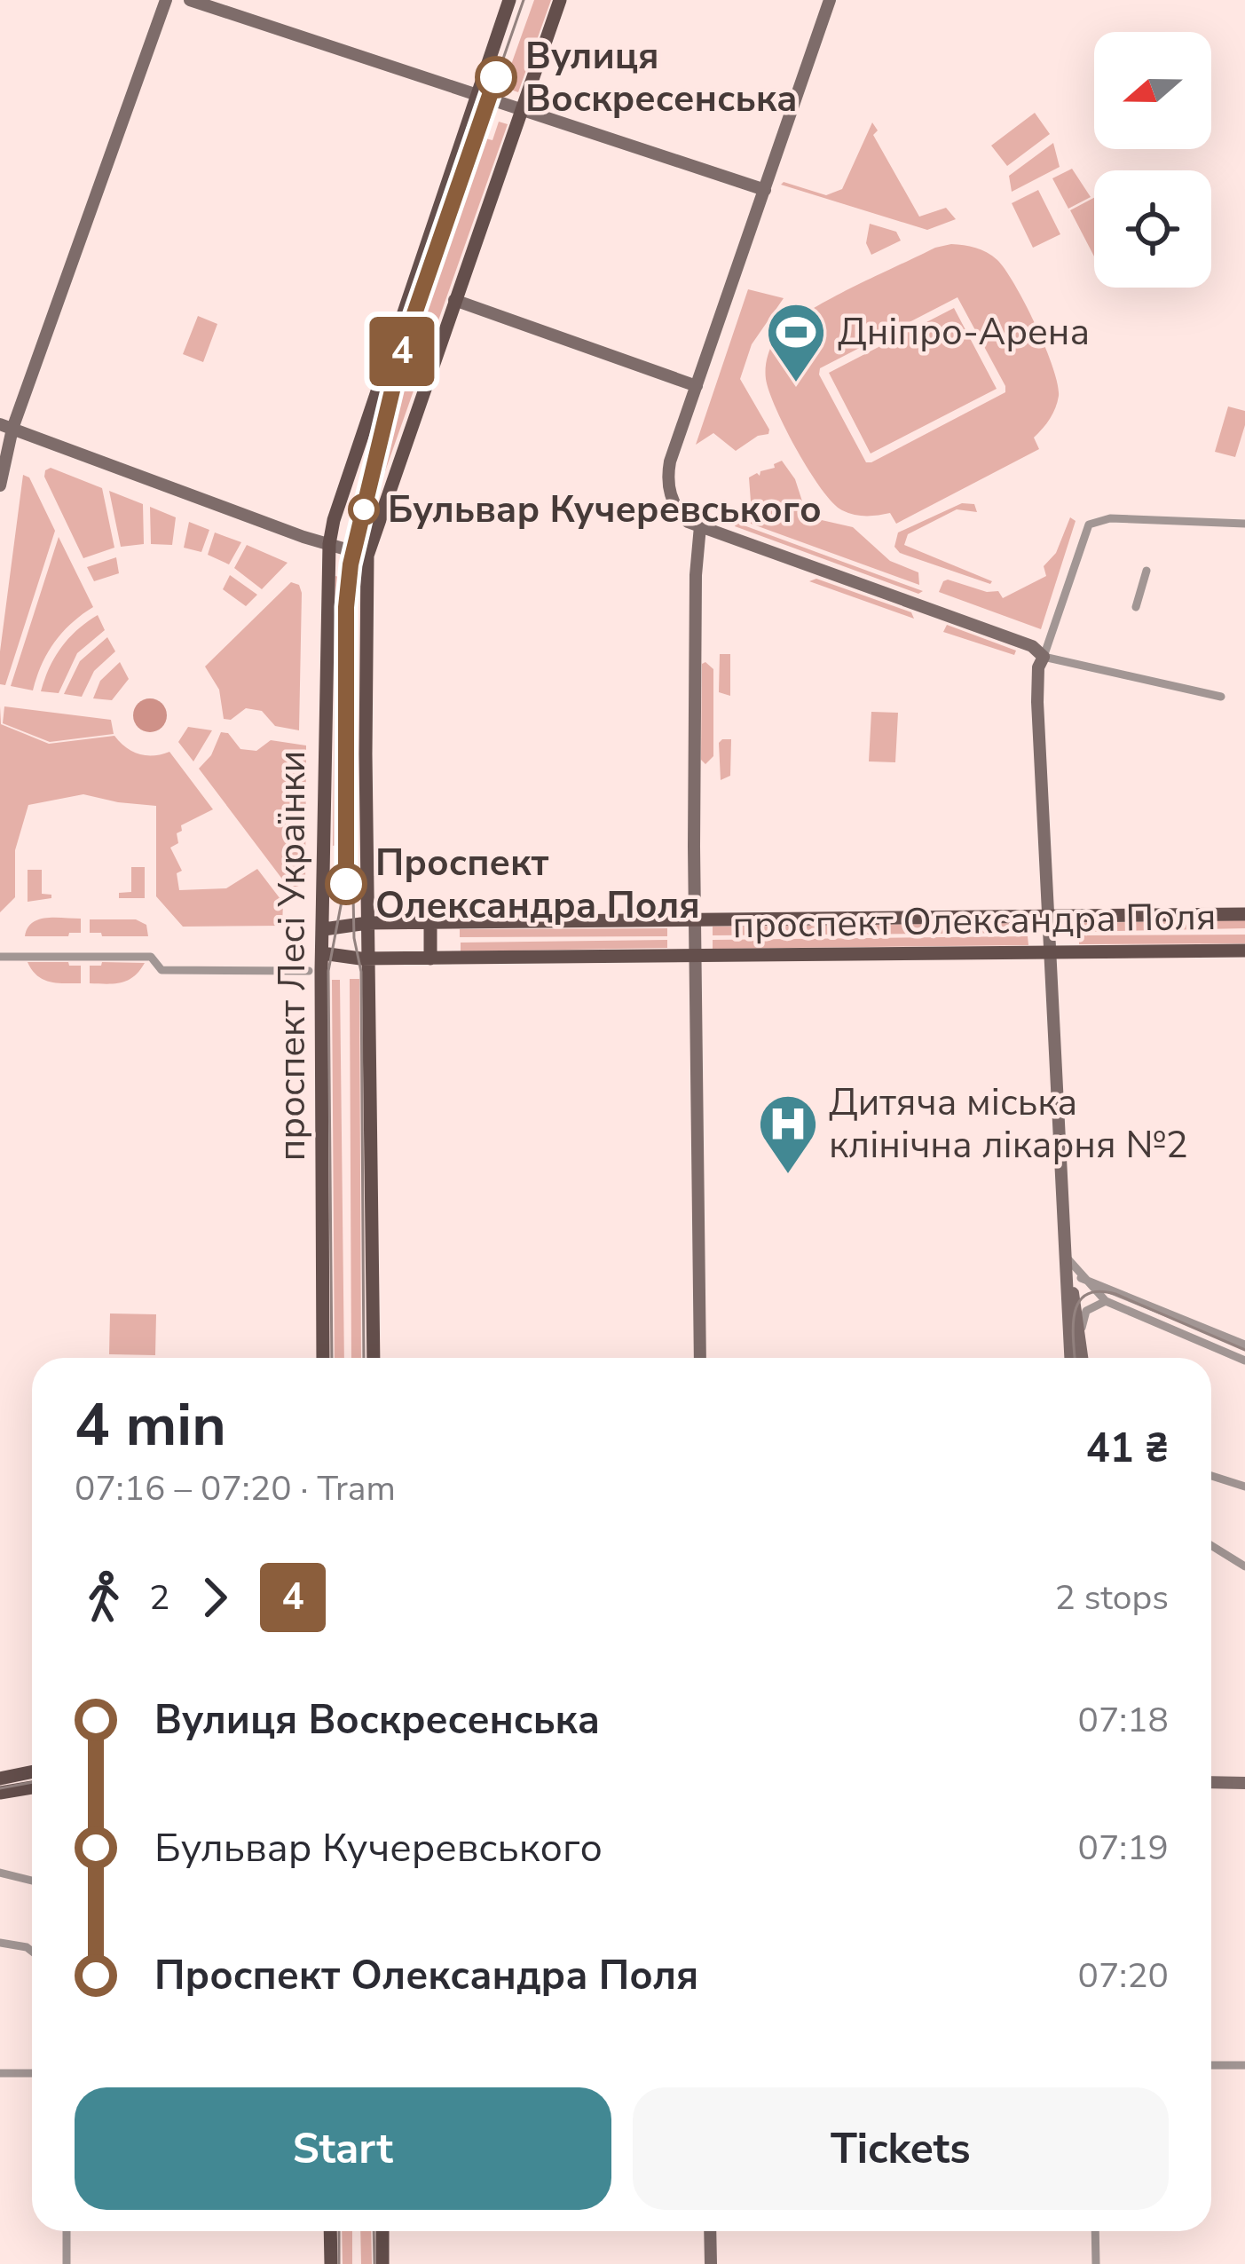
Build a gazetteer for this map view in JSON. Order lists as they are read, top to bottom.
{
  "streets": {
    "main road": ["проспект Олександра Поля", "проспект Лесі Українки"]
  },
  "crossings": [
    ["проспект Олександра Поля", "проспект Лесі Українки"]
  ],
  "places": {
    "other": ["Вулиця Воскресенська", "Бульвар Кучеревського", "Проспект Олександра Поля"],
    "sports": ["Дніпро-Арена"],
    "hospital": ["Дитяча міська клінічна лікарня №2"]
  },
  "lines": ["tram line 4"],
  "north": "left",
  "page": {
    "on_map": "4",
    "heading": ["4 min", "07:16 – 07:20 · Tram", "41 ₴"],
    "legs": ["2", "4", "2 stops"],
    "list": [
      {
        "name": "Вулиця Воскресенська",
        "value": "07:18"
      },
      {
        "name": "Бульвар Кучеревського",
        "value": "07:19"
      },
      {
        "name": "Проспект Олександра Поля",
        "value": "07:20"
      }
    ],
    "buttons": ["Start", "Tickets"]
  }
}
